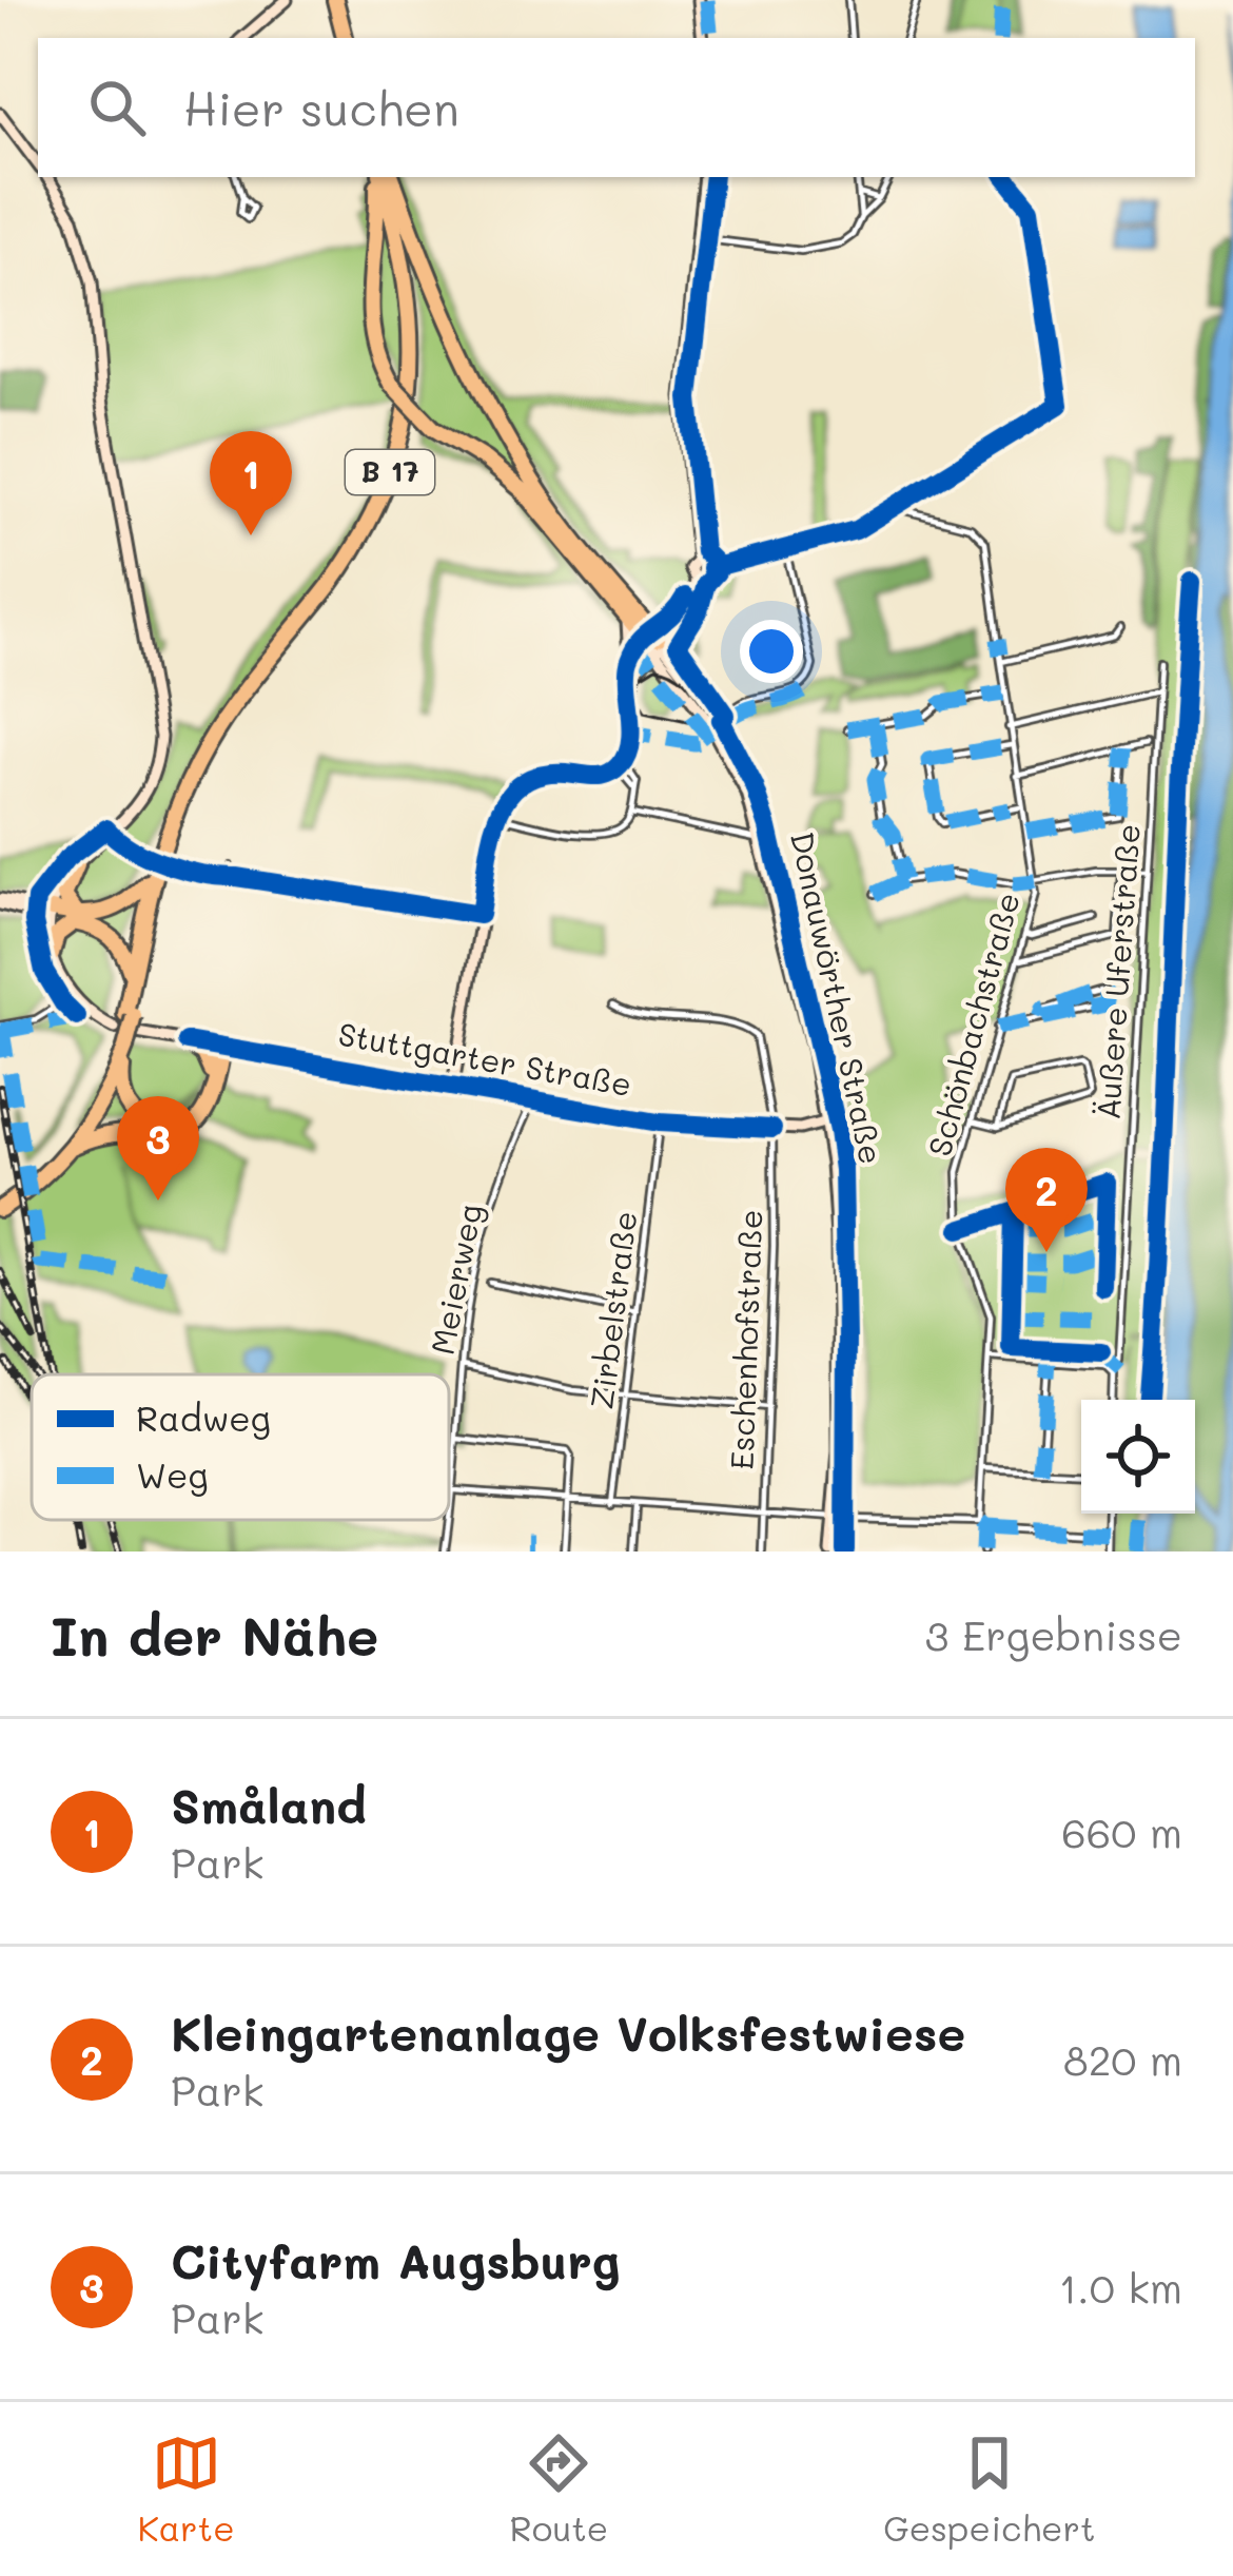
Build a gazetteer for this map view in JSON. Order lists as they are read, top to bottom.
{
  "streets": {
    "highway": ["B 17"],
    "main road": ["Donauwörther Straße", "Stuttgarter Straße"],
    "street": [
      "Äußere Uferstraße",
      "Schönbachstraße",
      "Meierweg",
      "Zirbelstraße",
      "Eschenhofstraße"
    ]
  },
  "crossings": [
    ["Donauwörther Straße", "Stuttgarter Straße"],
    ["Stuttgarter Straße", "Meierweg"],
    ["Stuttgarter Straße", "Zirbelstraße"],
    ["Stuttgarter Straße", "Eschenhofstraße"]
  ],
  "legend": ["Radweg", "Weg"],
  "page": {
    "search": "Hier suchen",
    "pins": ["1", "3", "2"],
    "heading": ["In der Nähe", "3 Ergebnisse"],
    "list": [
      {
        "mark": "1",
        "name": "Småland",
        "note": "Park",
        "value": "660 m"
      },
      {
        "mark": "2",
        "name": "Kleingartenanlage Volksfestwiese",
        "note": "Park",
        "value": "820 m"
      },
      {
        "mark": "3",
        "name": "Cityfarm Augsburg",
        "note": "Park",
        "value": "1.0 km"
      }
    ],
    "nav": ["Karte", "Route", "Gespeichert"]
  }
}
